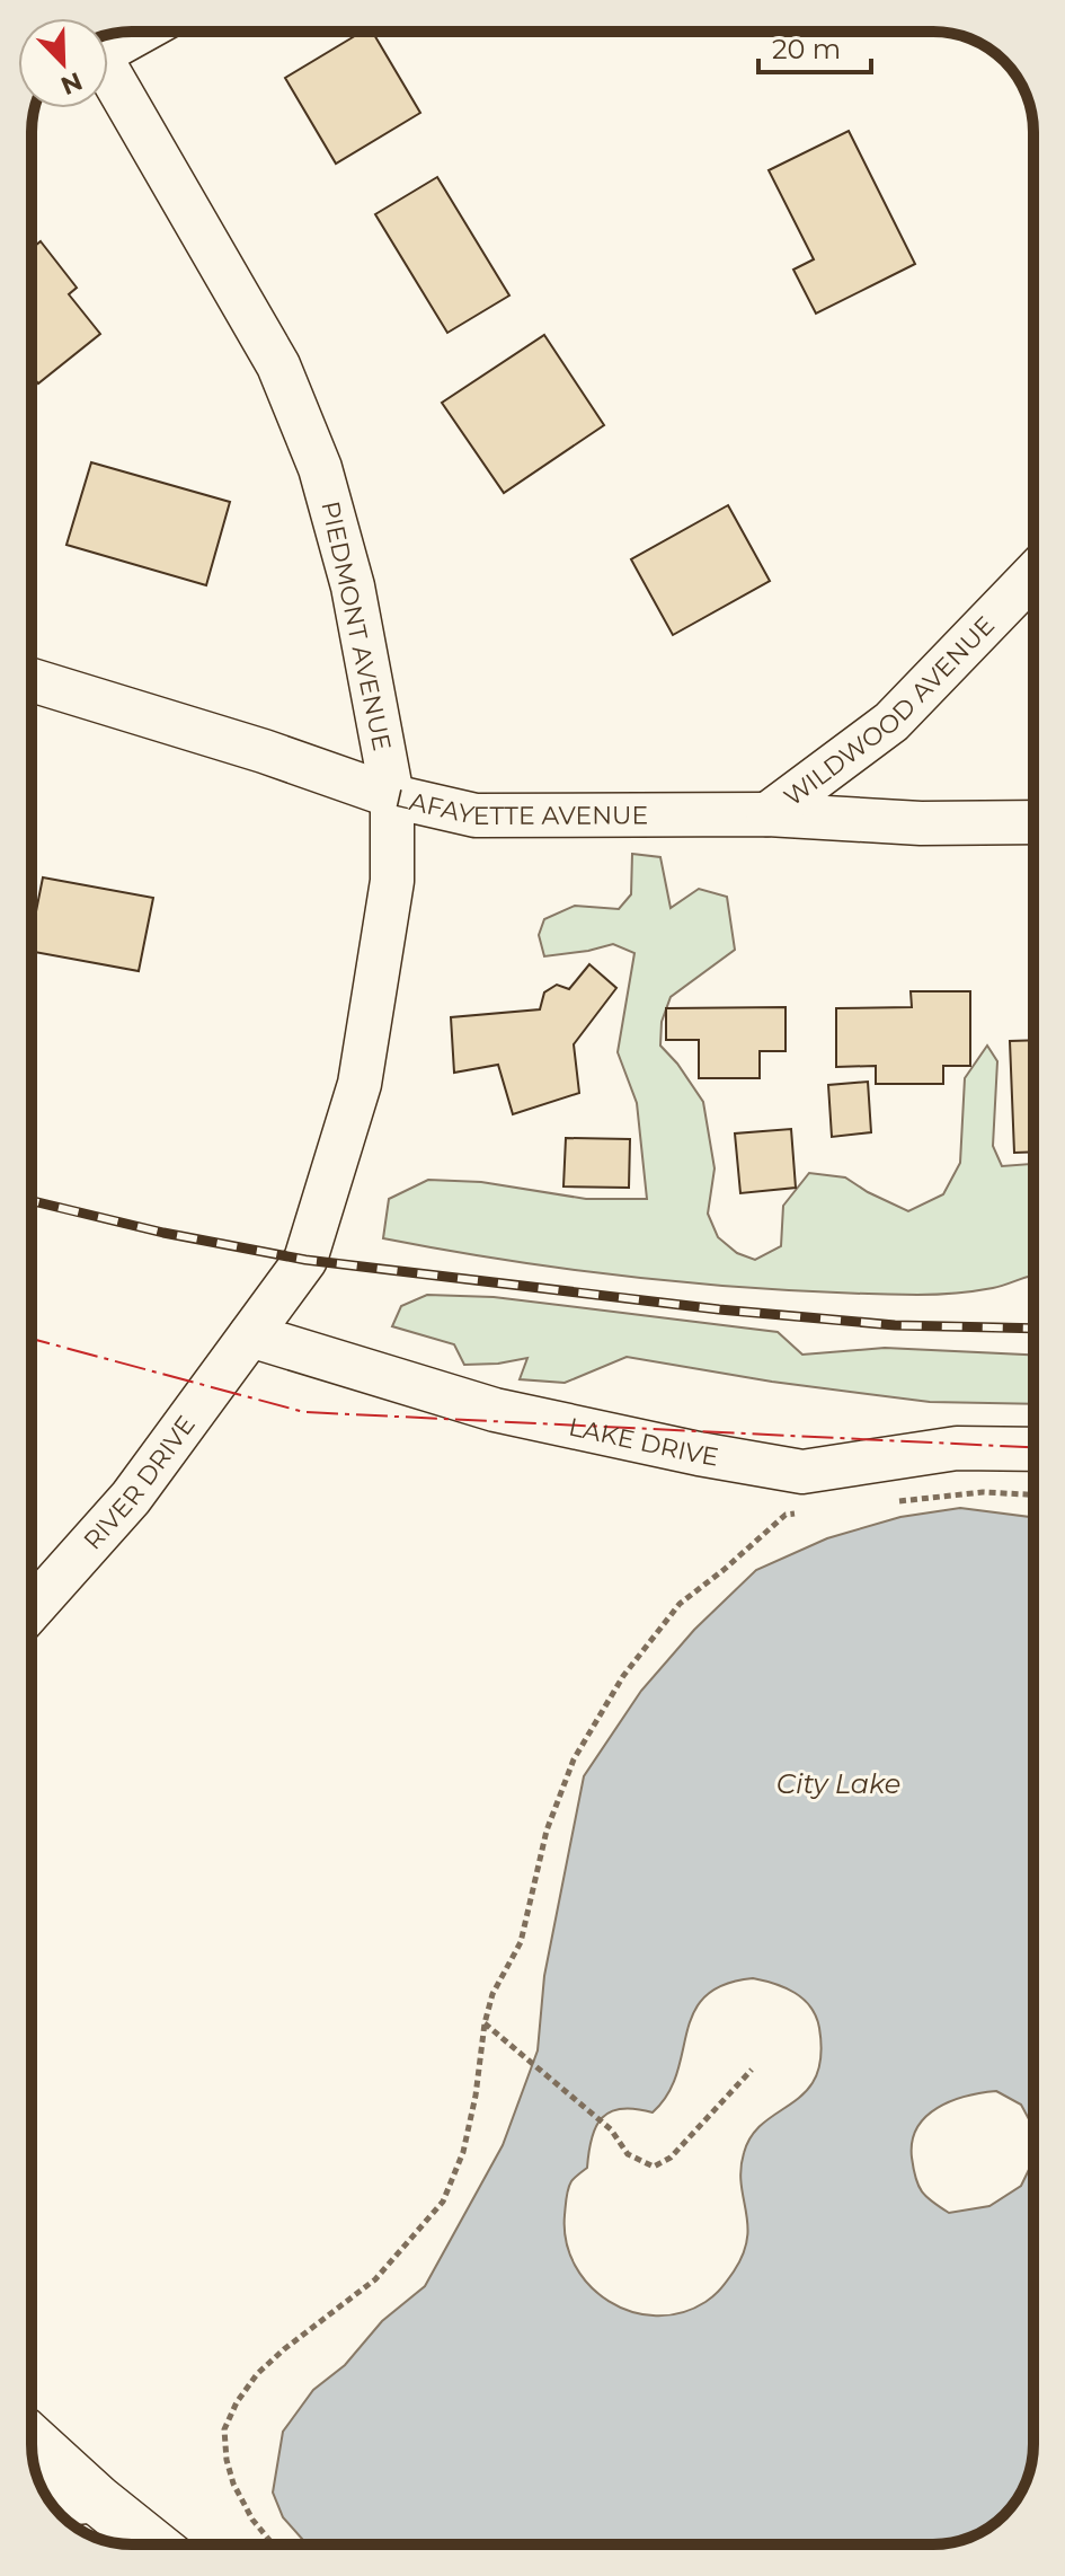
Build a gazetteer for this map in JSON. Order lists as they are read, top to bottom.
{
  "streets": {
    "street": [
      "PIEDMONT AVENUE",
      "WILDWOOD AVENUE",
      "LAFAYETTE AVENUE",
      "LAKE DRIVE",
      "RIVER DRIVE"
    ]
  },
  "crossings": [
    ["PIEDMONT AVENUE", "LAFAYETTE AVENUE"],
    ["PIEDMONT AVENUE", "RIVER DRIVE"],
    ["WILDWOOD AVENUE", "LAFAYETTE AVENUE"],
    ["LAKE DRIVE", "RIVER DRIVE"]
  ],
  "water": ["City Lake"],
  "scale_bar": "20 m",
  "north": "bottom right"
}
